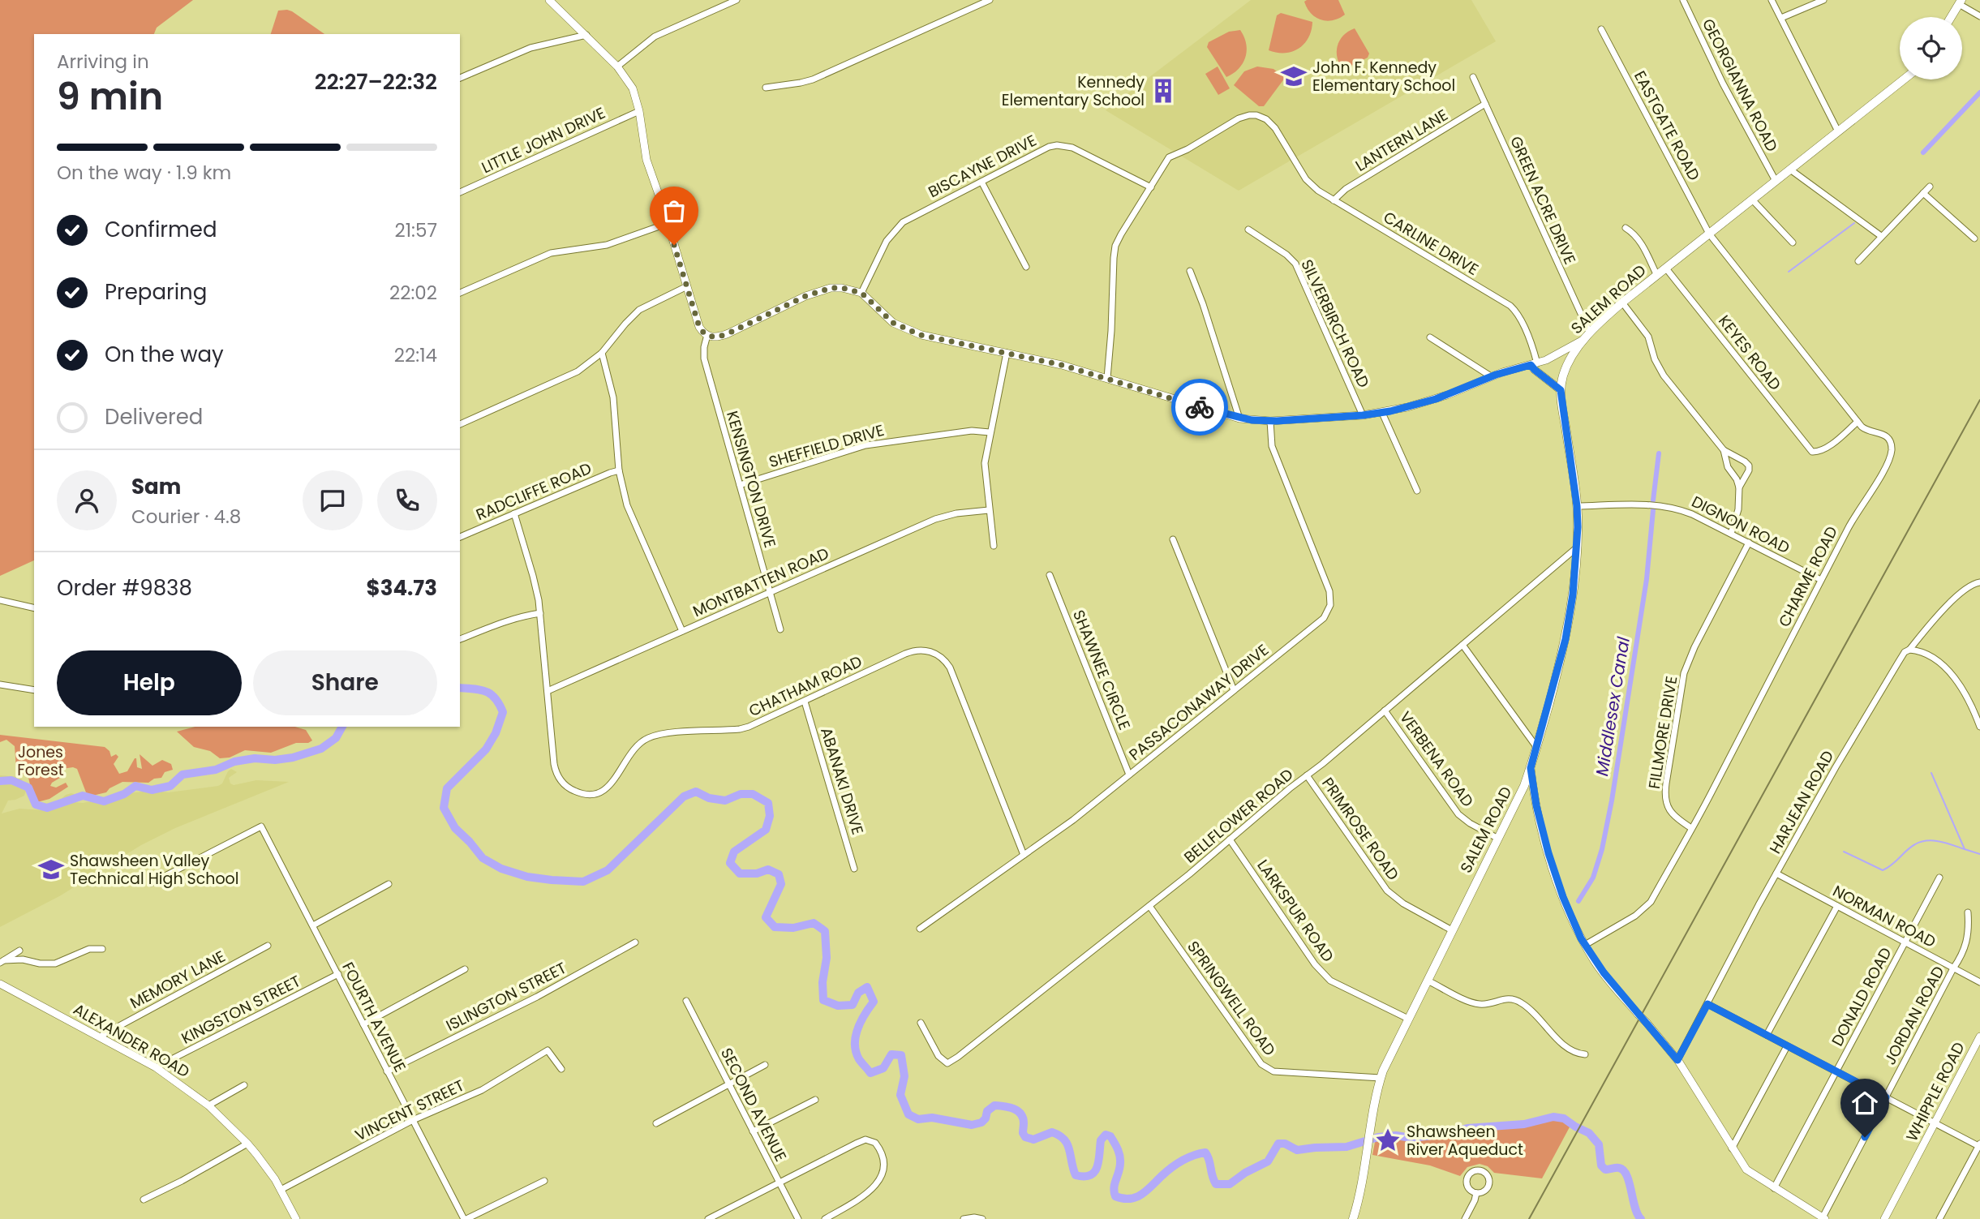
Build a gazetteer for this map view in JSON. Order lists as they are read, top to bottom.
{
  "streets": {
    "main road": ["SALEM ROAD"],
    "street": [
      "GEORGIANNA ROAD",
      "EASTGATE ROAD",
      "LITTLE JOHN DRIVE",
      "LANTERN LANE",
      "BISCAYNE DRIVE",
      "GREEN ACRE DRIVE",
      "CARLINE DRIVE",
      "SILVERBIRCH ROAD",
      "KEYES ROAD",
      "SHEFFIELD DRIVE",
      "KENSINGTON DRIVE",
      "RADCLIFFE ROAD",
      "DIGNON ROAD",
      "CHARME ROAD",
      "MONTBATTEN ROAD",
      "SHAWNEE CIRCLE",
      "CHATHAM ROAD",
      "PASSACONAWAY DRIVE",
      "FILLMORE DRIVE",
      "VERBENA ROAD",
      "ABANAKI DRIVE",
      "HARJEAN ROAD",
      "BELLFLOWER ROAD",
      "PRIMROSE ROAD",
      "LARKSPUR ROAD",
      "NORMAN ROAD",
      "MEMORY LANE",
      "ISLINGTON STREET",
      "DONALD ROAD",
      "SPRINGWELL ROAD",
      "KINGSTON STREET",
      "JORDAN ROAD",
      "FOURTH AVENUE",
      "ALEXANDER ROAD",
      "WHIPPLE ROAD",
      "SECOND AVENUE",
      "VINCENT STREET"
    ]
  },
  "crossings": [
    ["GEORGIANNA ROAD", "SALEM ROAD"],
    ["EASTGATE ROAD", "SALEM ROAD"],
    ["EASTGATE ROAD", "CHARME ROAD"],
    ["LANTERN LANE", "GREEN ACRE DRIVE"],
    ["LANTERN LANE", "CARLINE DRIVE"],
    ["BISCAYNE DRIVE", "CARLINE DRIVE"],
    ["GREEN ACRE DRIVE", "SALEM ROAD"],
    ["SALEM ROAD", "KEYES ROAD"],
    ["SALEM ROAD", "DIGNON ROAD"],
    ["SALEM ROAD", "CHARME ROAD"],
    ["SALEM ROAD", "VERBENA ROAD"],
    ["SALEM ROAD", "BELLFLOWER ROAD"],
    ["SALEM ROAD", "PRIMROSE ROAD"],
    ["SALEM ROAD", "LARKSPUR ROAD"],
    ["SALEM ROAD", "SPRINGWELL ROAD"],
    ["KEYES ROAD", "CHARME ROAD"],
    ["SHEFFIELD DRIVE", "KENSINGTON DRIVE"],
    ["KENSINGTON DRIVE", "MONTBATTEN ROAD"],
    ["RADCLIFFE ROAD", "CHATHAM ROAD"],
    ["DIGNON ROAD", "CHARME ROAD"],
    ["DIGNON ROAD", "FILLMORE DRIVE"],
    ["CHARME ROAD", "FILLMORE DRIVE"],
    ["MONTBATTEN ROAD", "CHATHAM ROAD"],
    ["SHAWNEE CIRCLE", "PASSACONAWAY DRIVE"],
    ["CHATHAM ROAD", "PASSACONAWAY DRIVE"],
    ["CHATHAM ROAD", "ABANAKI DRIVE"],
    ["VERBENA ROAD", "BELLFLOWER ROAD"],
    ["HARJEAN ROAD", "NORMAN ROAD"],
    ["BELLFLOWER ROAD", "PRIMROSE ROAD"],
    ["BELLFLOWER ROAD", "LARKSPUR ROAD"],
    ["BELLFLOWER ROAD", "SPRINGWELL ROAD"],
    ["NORMAN ROAD", "DONALD ROAD"],
    ["NORMAN ROAD", "JORDAN ROAD"],
    ["MEMORY LANE", "ALEXANDER ROAD"],
    ["ISLINGTON STREET", "FOURTH AVENUE"],
    ["KINGSTON STREET", "FOURTH AVENUE"],
    ["KINGSTON STREET", "ALEXANDER ROAD"],
    ["FOURTH AVENUE", "VINCENT STREET"],
    ["ALEXANDER ROAD", "VINCENT STREET"]
  ],
  "water": ["Middlesex Canal"],
  "parks": ["Jones Forest"],
  "places": {
    "school or university": ["John F. Kennedy Elementary School", "Shawsheen Valley Technical High School"],
    "building": ["Kennedy Elementary School"],
    "place": ["Shawsheen River Aqueduct"]
  },
  "page": {
    "heading": ["9 min", "Arriving in", "22:27–22:32"],
    "panel": [
      "Sam",
      "Courier · 4.8",
      "Order #9838",
      "$34.73"
    ],
    "bar": "On the way · 1.9 km",
    "list": [
      ["Confirmed", "21:57"],
      ["Preparing", "22:02"],
      ["On the way", "22:14"],
      "Delivered"
    ],
    "buttons": ["Help", "Share"]
  }
}
